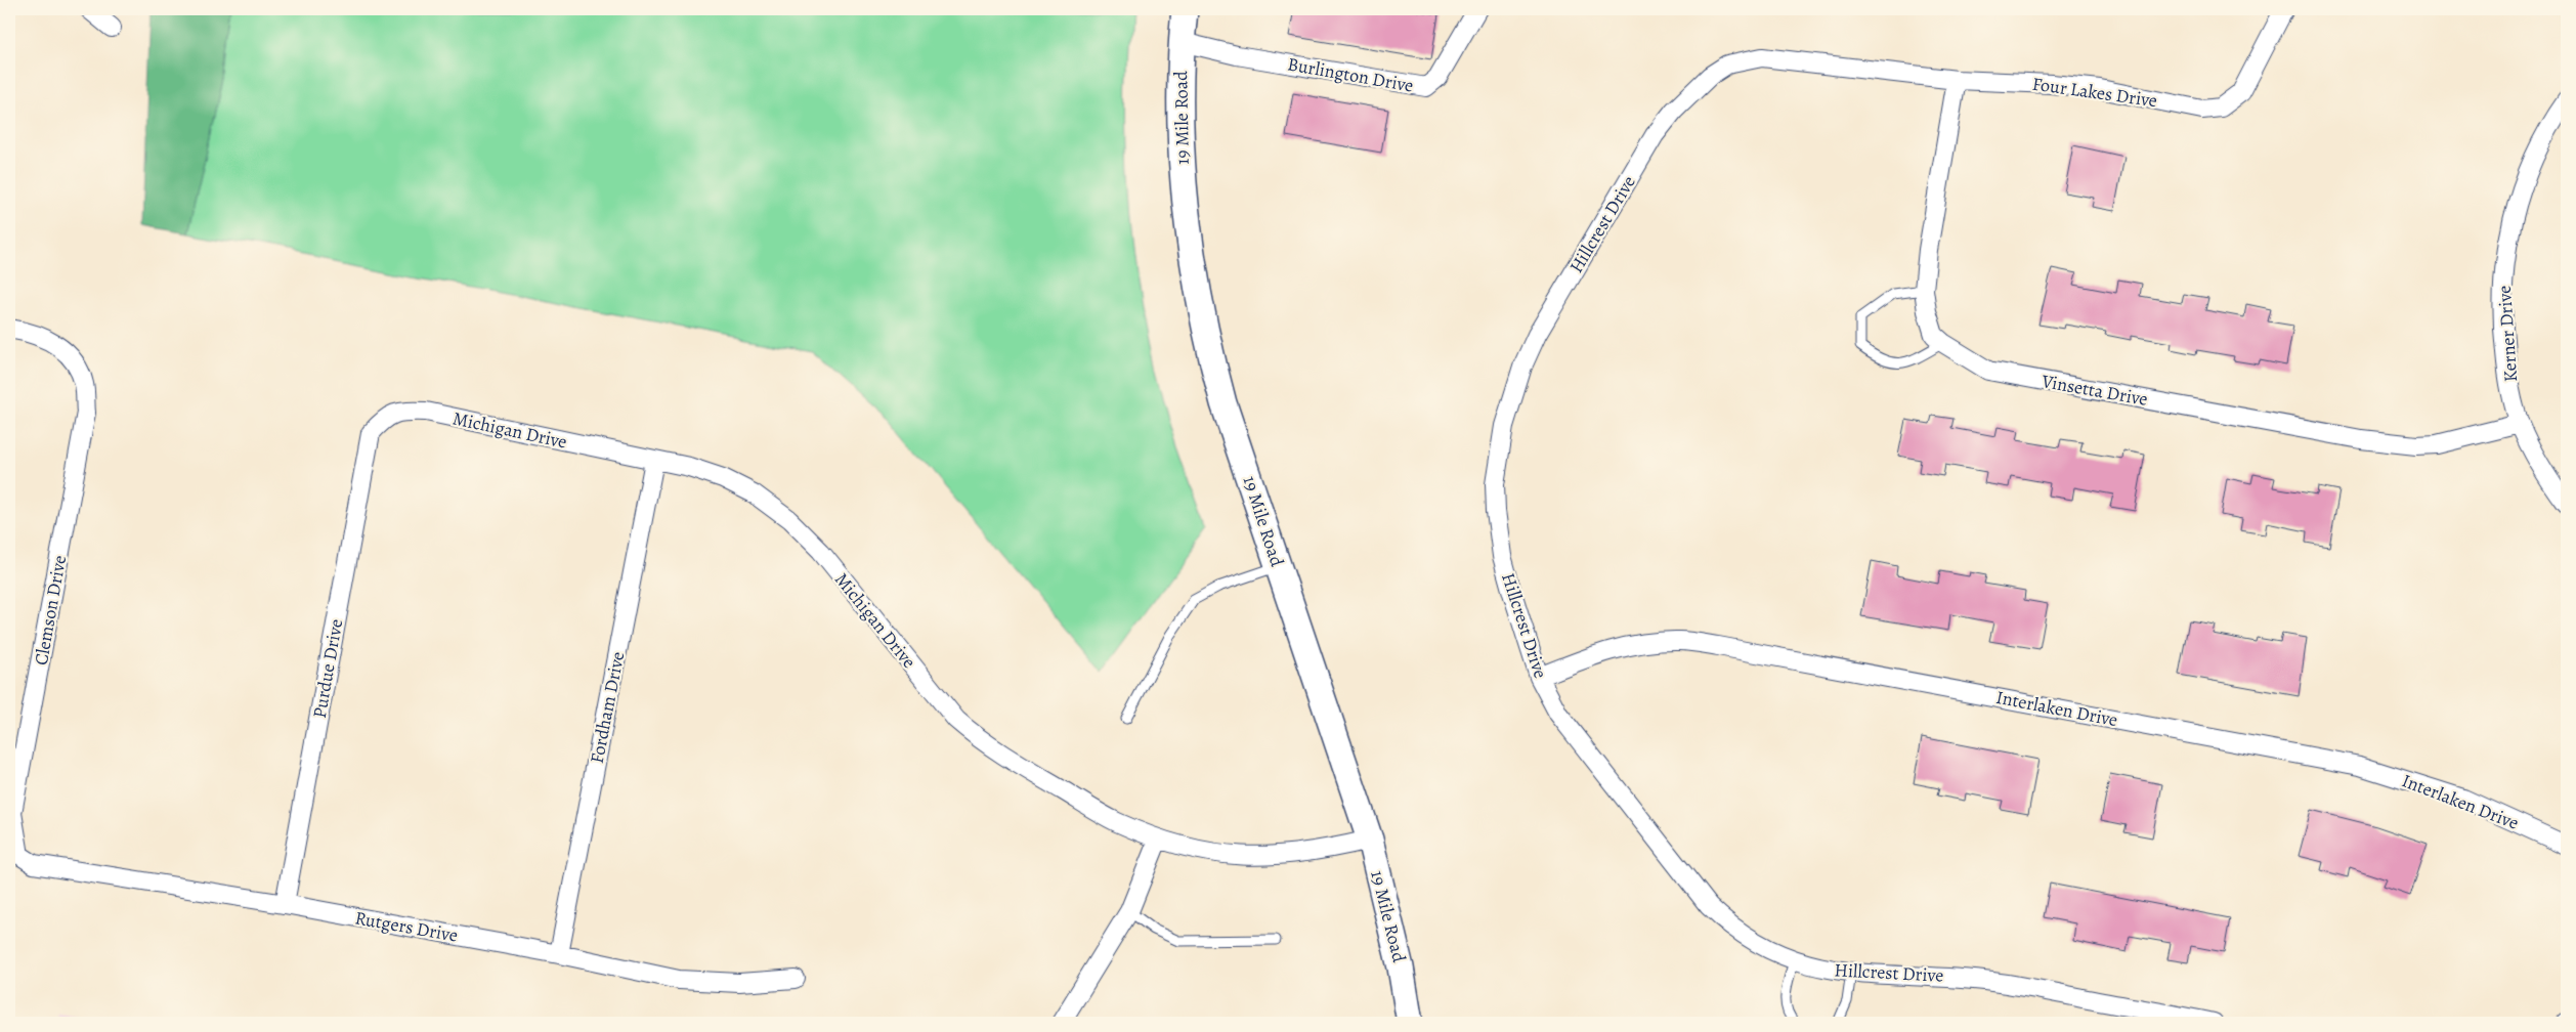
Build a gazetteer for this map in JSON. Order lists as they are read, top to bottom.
{
  "streets": {
    "street": [
      "Burlington Drive",
      "Four Lakes Drive",
      "19 Mile Road",
      "Hillcrest Drive",
      "Kerner Drive",
      "Vinsetta Drive",
      "Michigan Drive",
      "Clemson Drive",
      "Purdue Drive",
      "Fordham Drive",
      "Interlaken Drive",
      "Rutgers Drive"
    ]
  },
  "crossings": [
    ["Burlington Drive", "19 Mile Road"],
    ["Four Lakes Drive", "Hillcrest Drive"],
    ["Four Lakes Drive", "Vinsetta Drive"],
    ["19 Mile Road", "Michigan Drive"],
    ["Hillcrest Drive", "Vinsetta Drive"],
    ["Hillcrest Drive", "Interlaken Drive"],
    ["Kerner Drive", "Vinsetta Drive"],
    ["Michigan Drive", "Purdue Drive"],
    ["Michigan Drive", "Fordham Drive"],
    ["Clemson Drive", "Rutgers Drive"],
    ["Purdue Drive", "Rutgers Drive"],
    ["Fordham Drive", "Rutgers Drive"]
  ]
}
